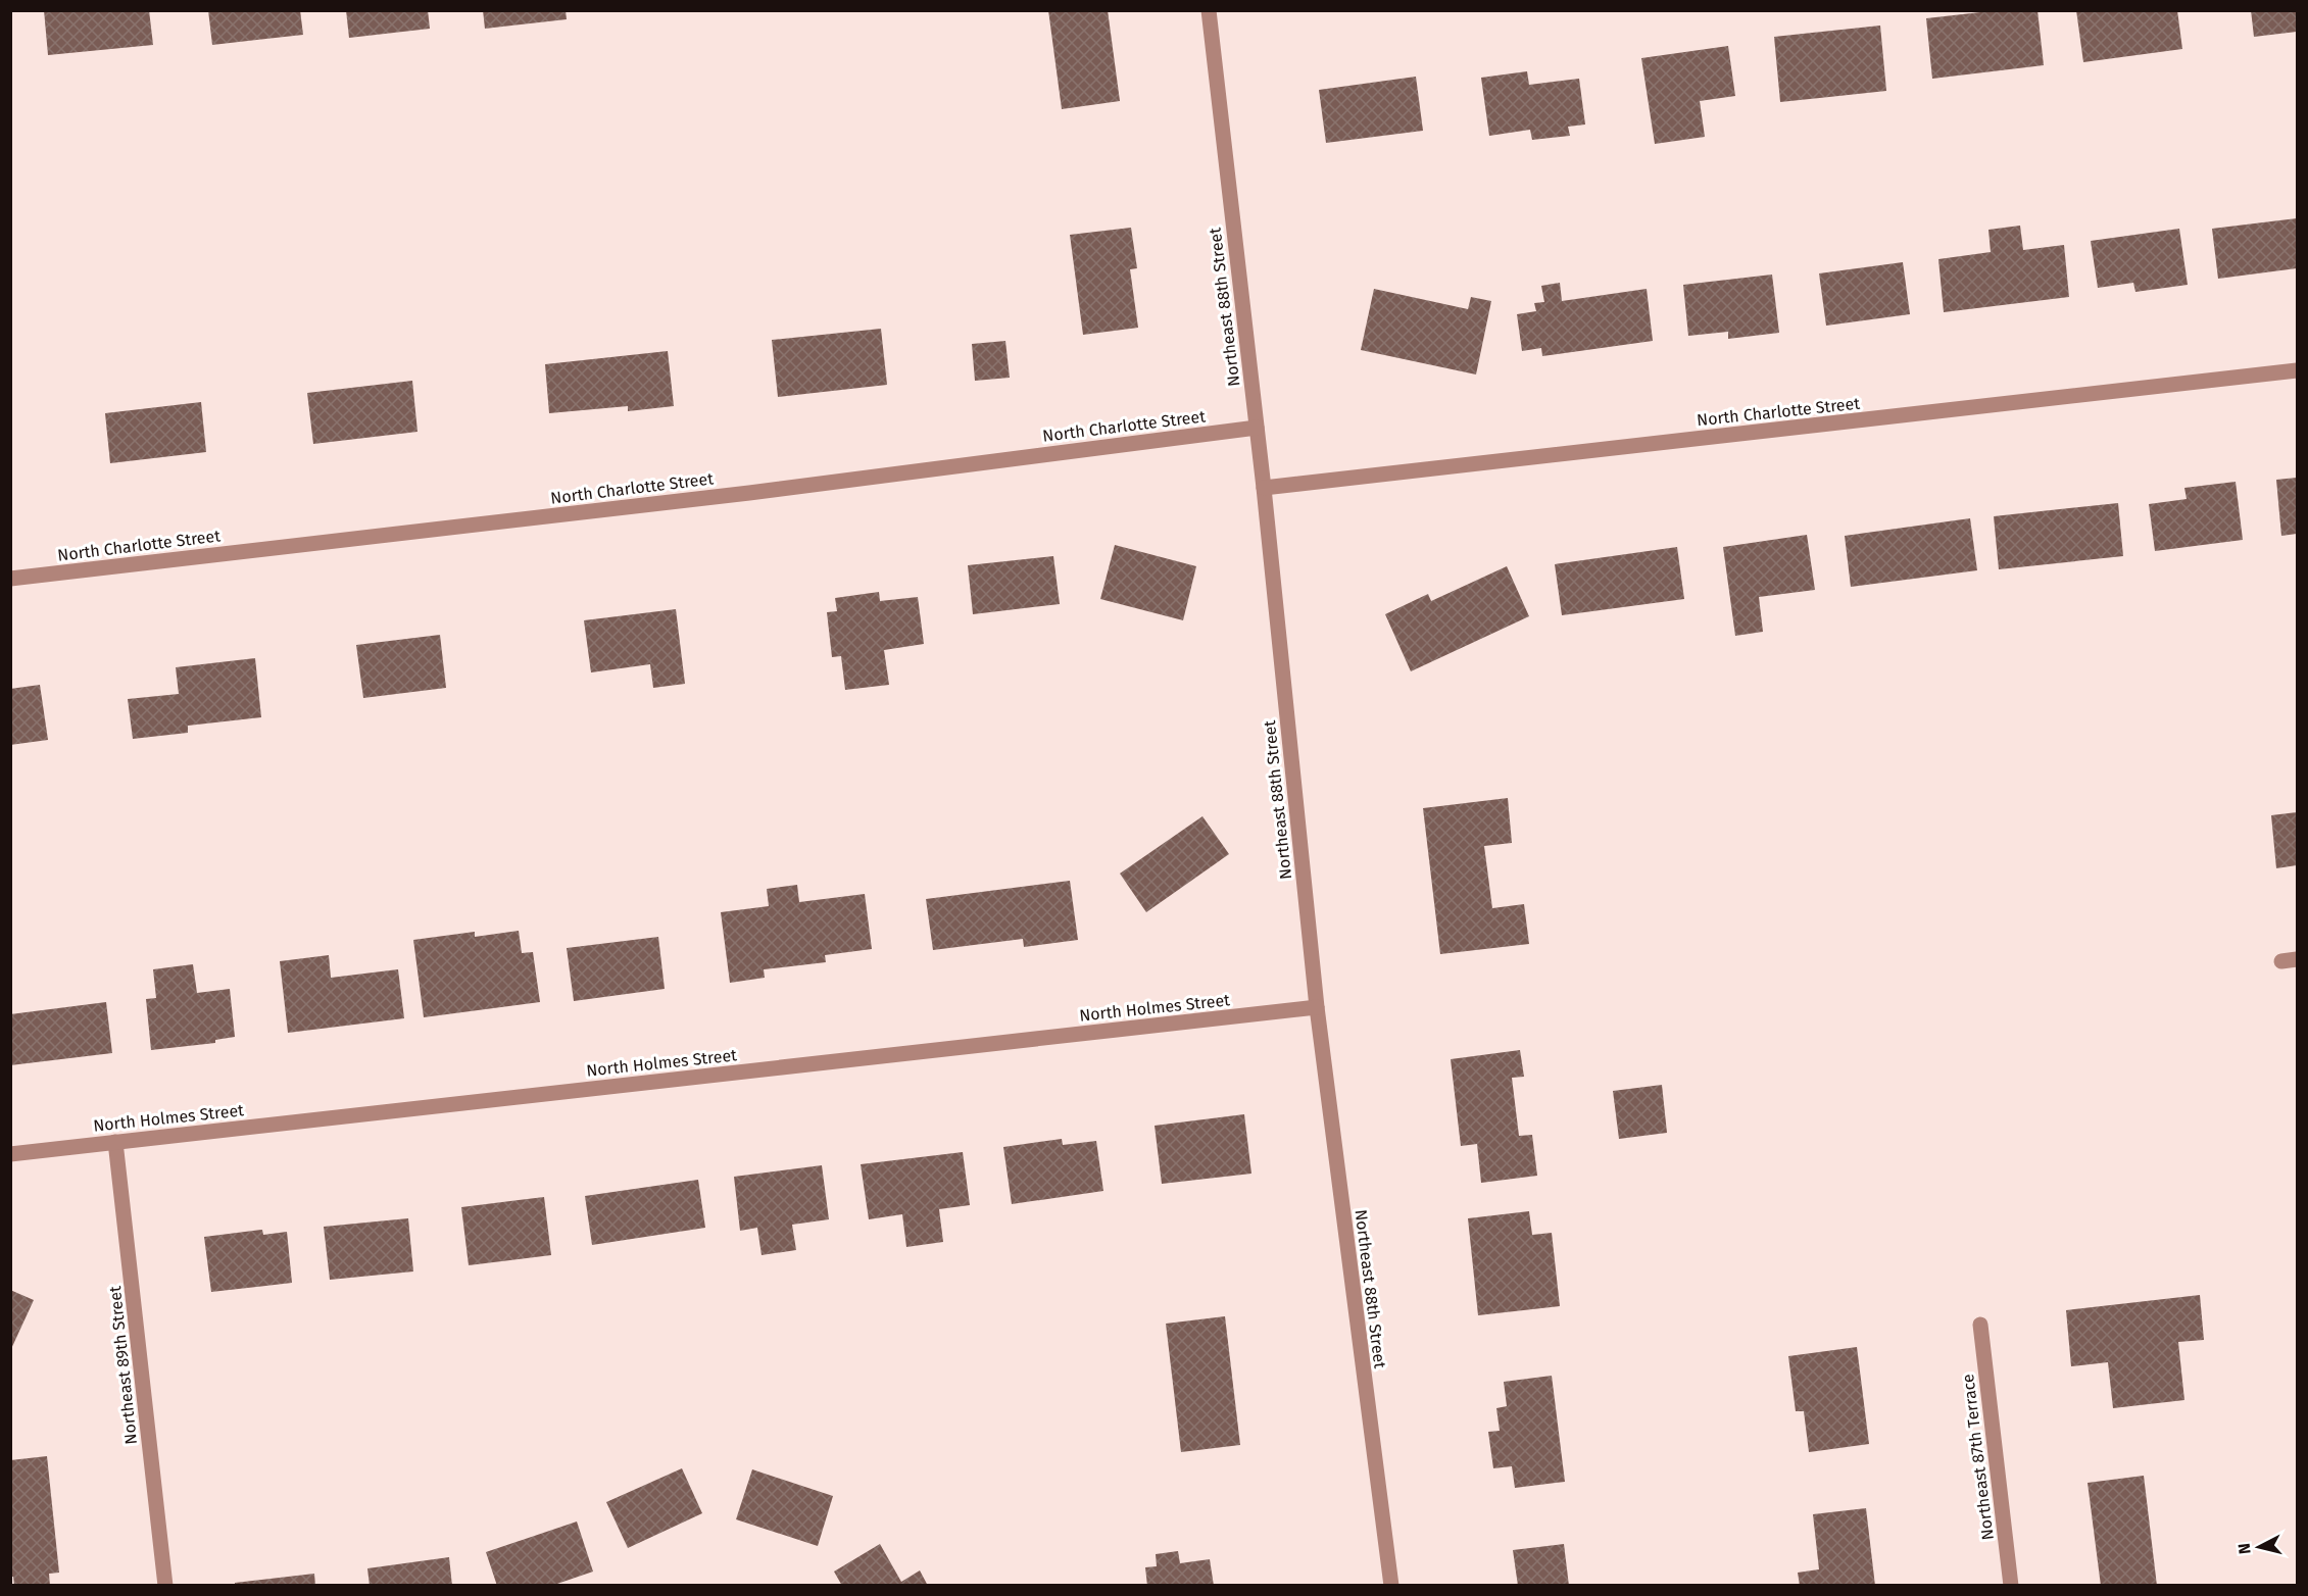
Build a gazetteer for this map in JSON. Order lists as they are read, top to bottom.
{
  "streets": {
    "street": [
      "Northeast 88th Street",
      "North Charlotte Street",
      "North Holmes Street",
      "Northeast 89th Street",
      "Northeast 87th Terrace"
    ]
  },
  "crossings": [
    ["Northeast 88th Street", "North Charlotte Street"],
    ["Northeast 88th Street", "North Holmes Street"],
    ["North Holmes Street", "Northeast 89th Street"]
  ],
  "north": "left"
}
